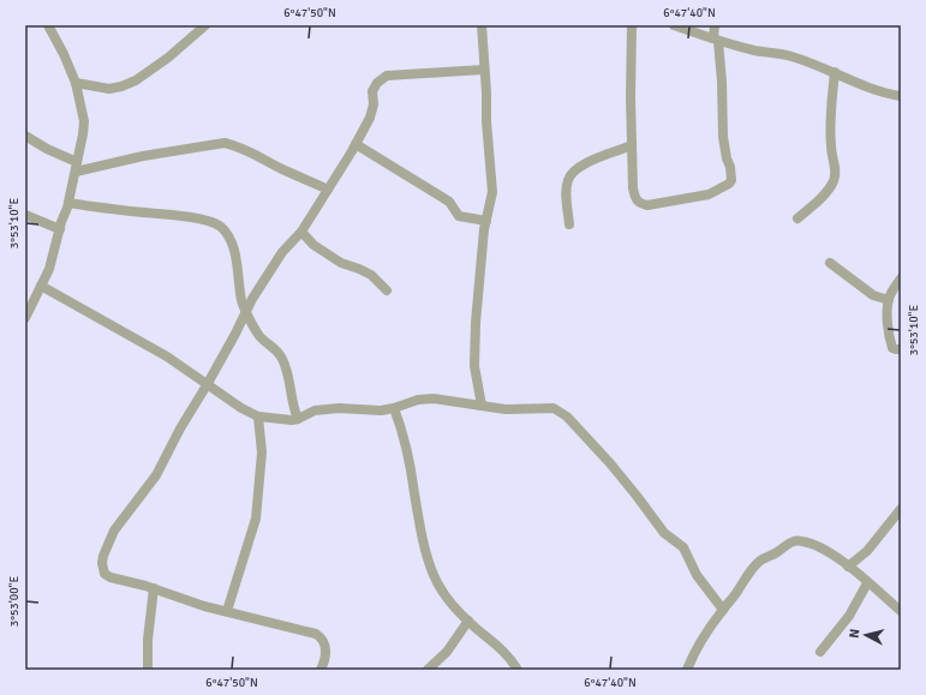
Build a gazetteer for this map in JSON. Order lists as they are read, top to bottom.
{
  "north": "left",
  "coordinates": [
    "6°47'50\"N",
    "6°47'40\"N",
    "3°53'10\"E",
    "3°53'00\"E"
  ]
}
